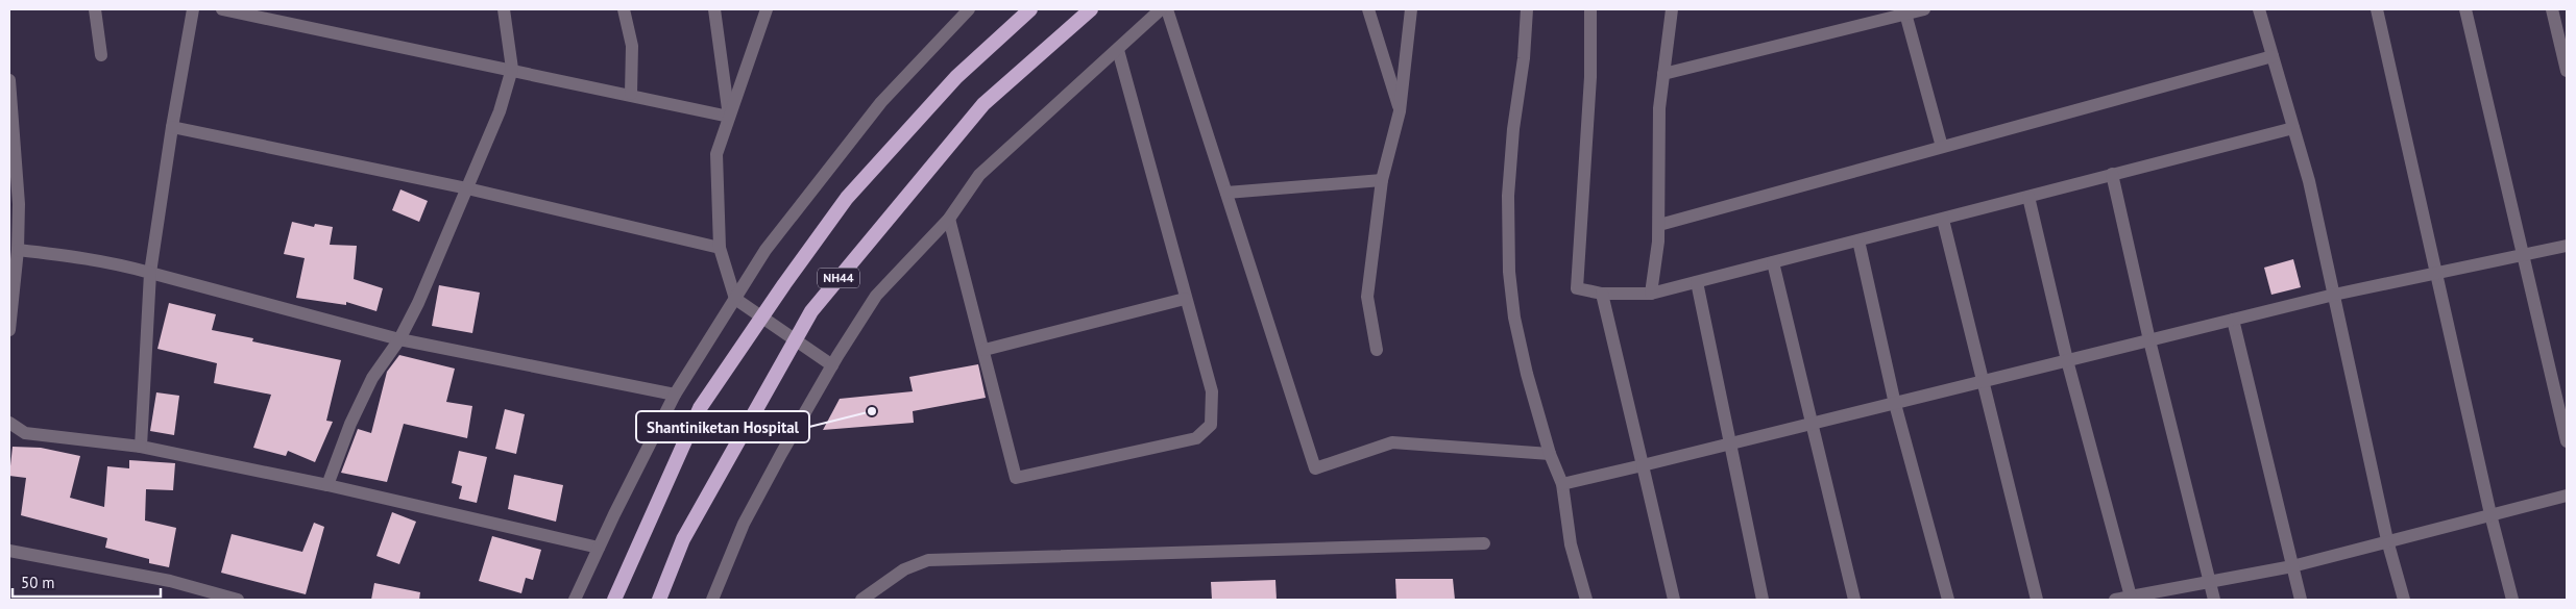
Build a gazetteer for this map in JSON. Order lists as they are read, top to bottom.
{
  "streets": {
    "highway": ["NH44"]
  },
  "places": ["Shantiniketan Hospital"],
  "scale_bar": "50 m"
}
